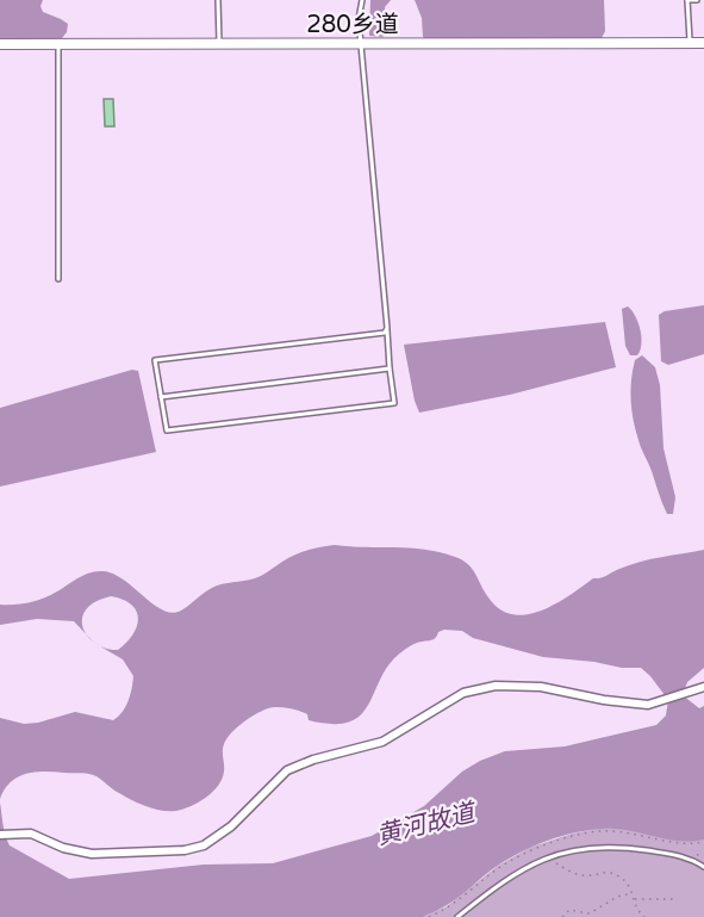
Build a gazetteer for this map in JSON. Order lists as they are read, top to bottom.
{
  "streets": {
    "street": ["280乡道"]
  },
  "water": ["黄河故道"]
}
